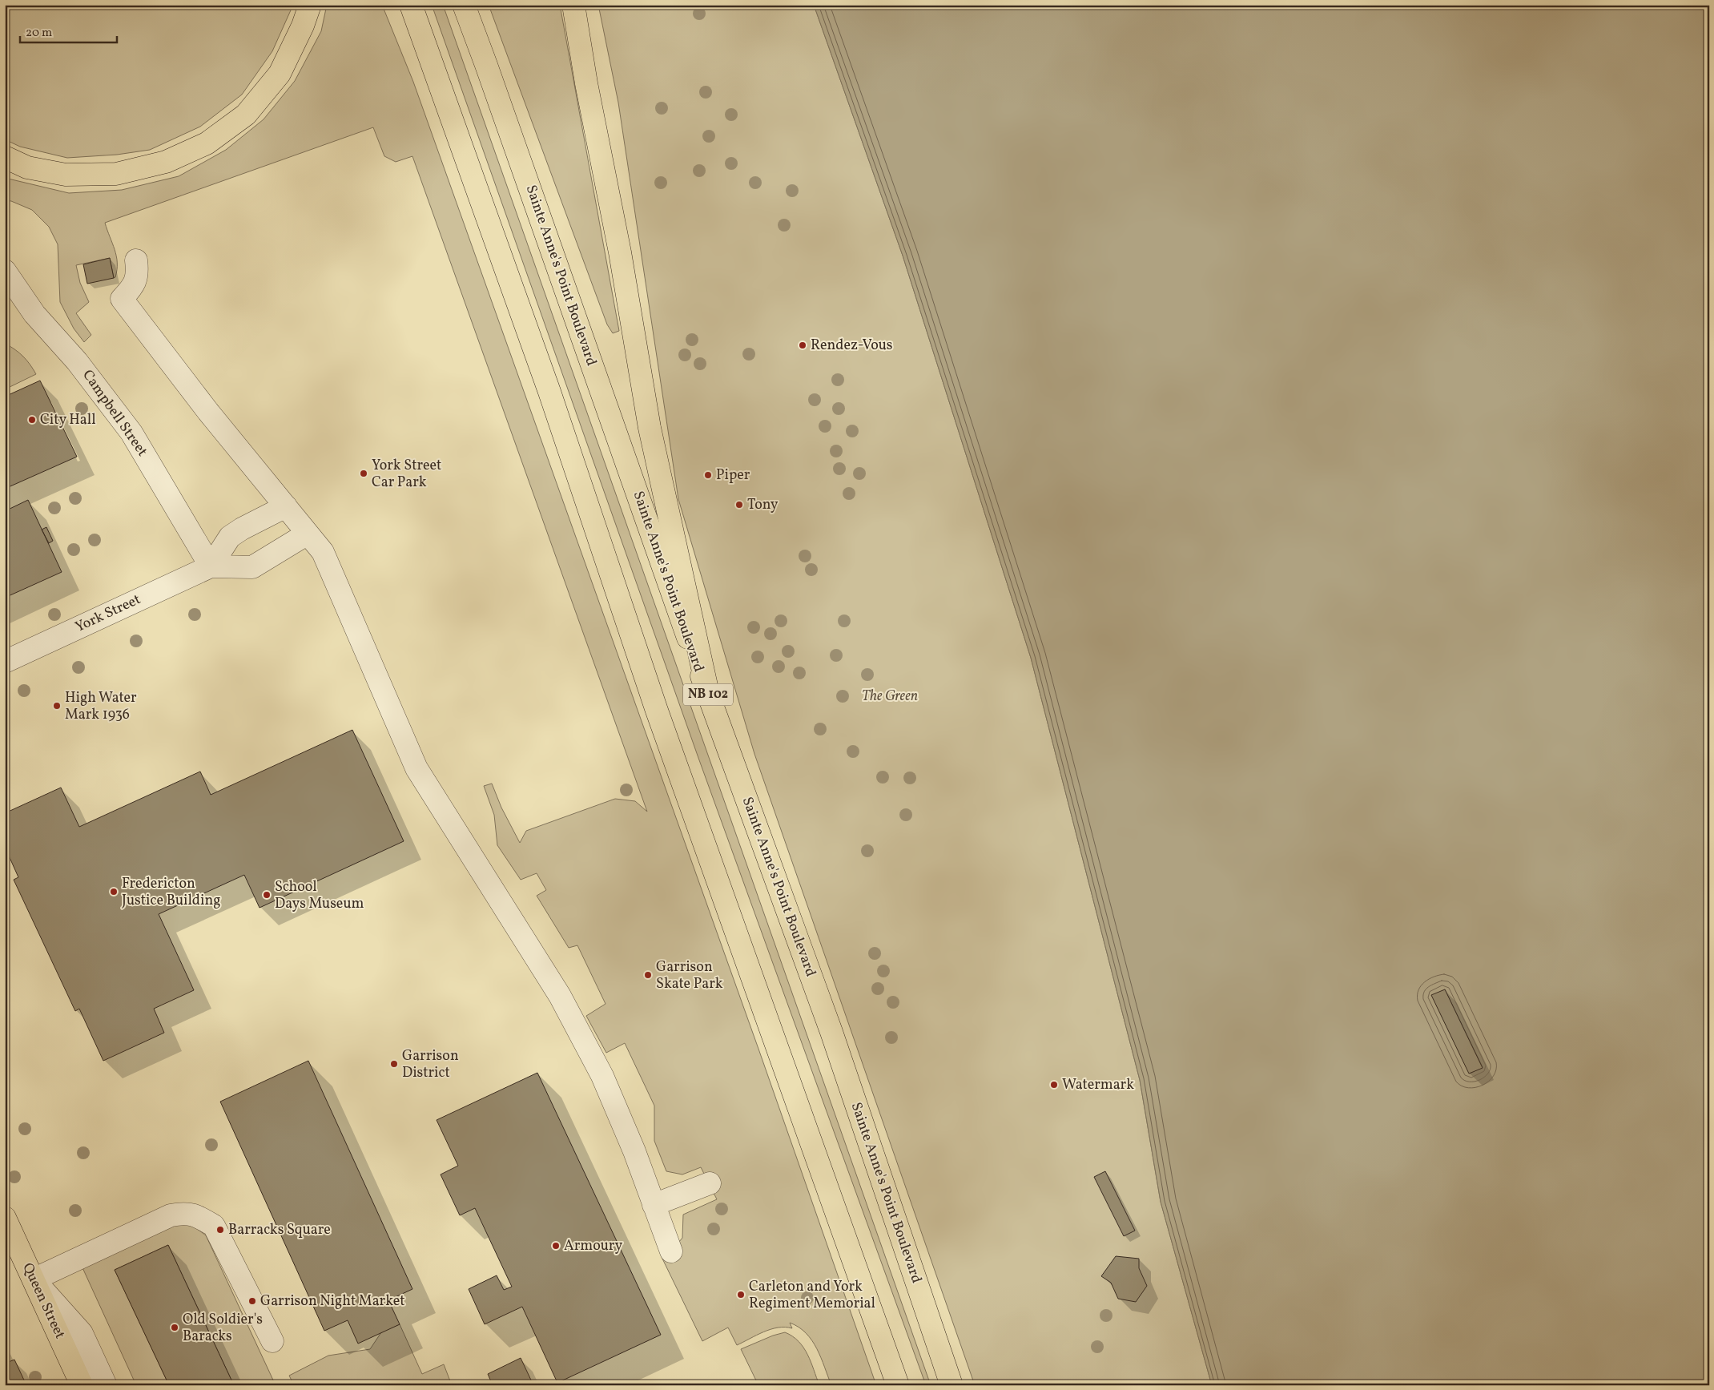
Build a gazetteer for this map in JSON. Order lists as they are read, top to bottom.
{
  "streets": {
    "main road": ["Sainte Anne's Point Boulevard", "NB 102", "Queen Street"],
    "street": ["Campbell Street", "York Street"]
  },
  "crossings": [
    ["Campbell Street", "York Street"]
  ],
  "parks": ["The Green"],
  "places": [
    "Rendez-Vous",
    "City Hall",
    "York Street Car Park",
    "Piper",
    "Tony",
    "High Water Mark 1936",
    "Fredericton Justice Building",
    "School Days Museum",
    "Garrison Skate Park",
    "Garrison District",
    "Watermark",
    "Barracks Square",
    "Armoury",
    "Carleton and York Regiment Memorial",
    "Garrison Night Market",
    "Old Soldier's Baracks"
  ],
  "scale_bar": "20 m"
}
